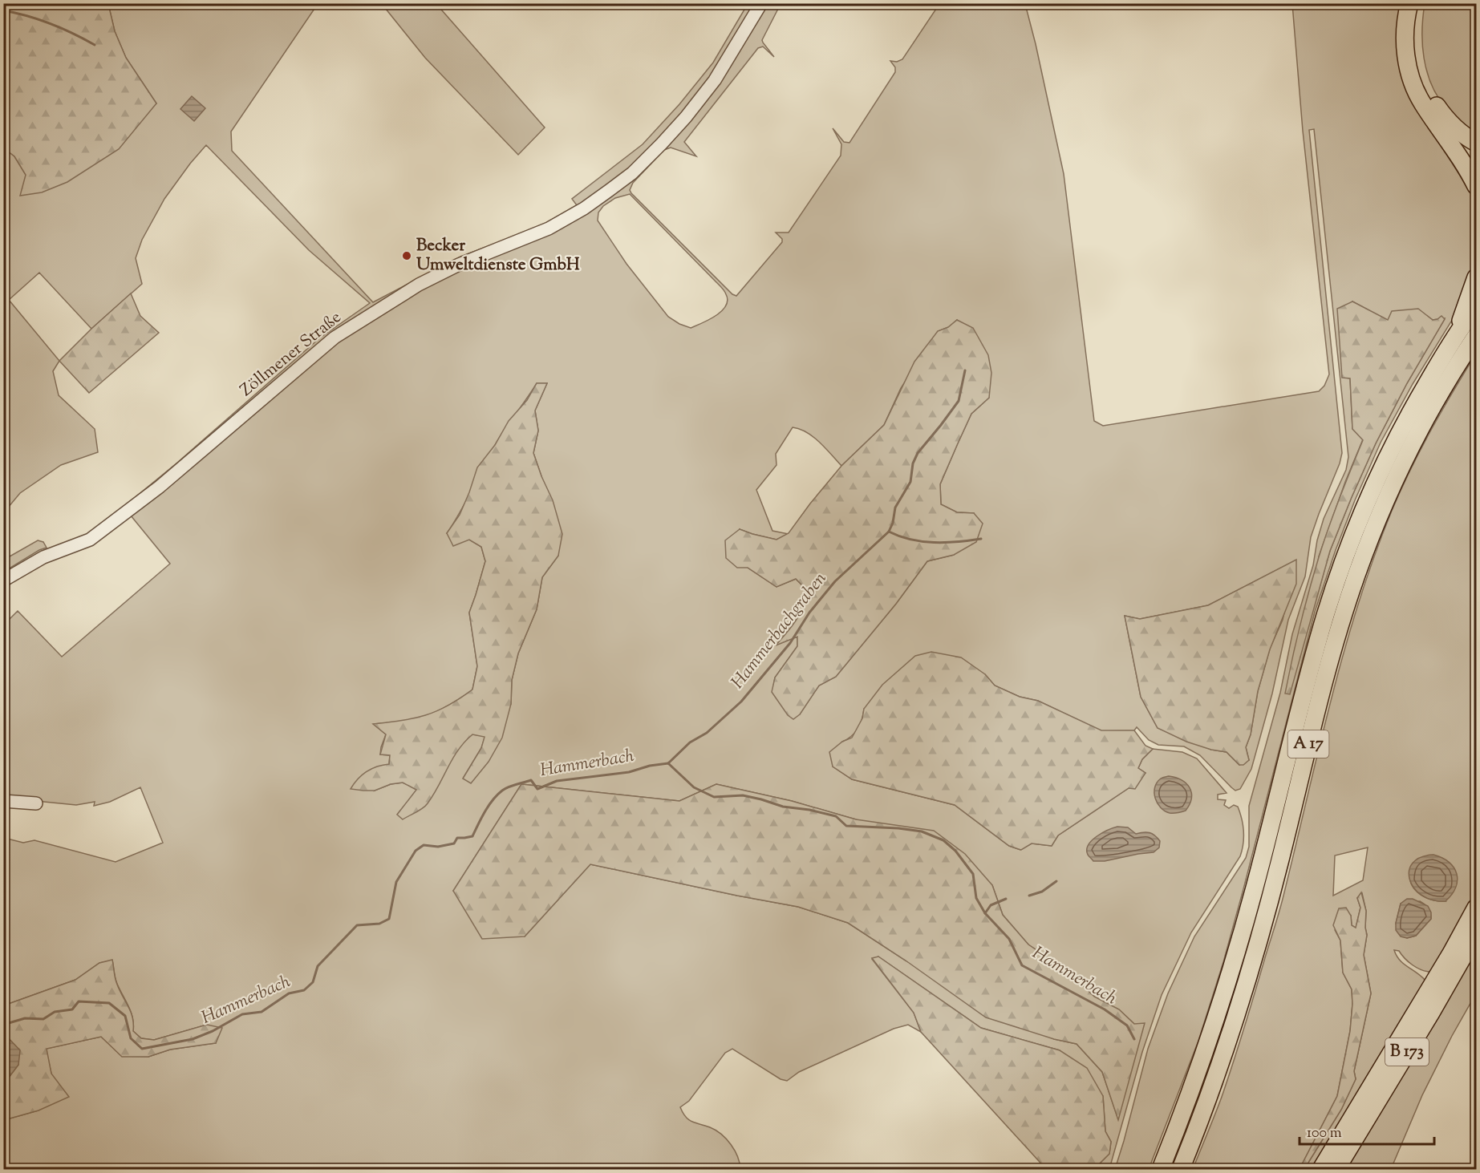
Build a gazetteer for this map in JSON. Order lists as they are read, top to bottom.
{
  "streets": {
    "highway": ["A 17", "B 173"],
    "street": ["Zöllmener Straße"]
  },
  "water": ["Hammerbachgraben", "Hammerbach"],
  "places": ["Becker Umweltdienste GmbH"],
  "scale_bar": "100 m"
}
